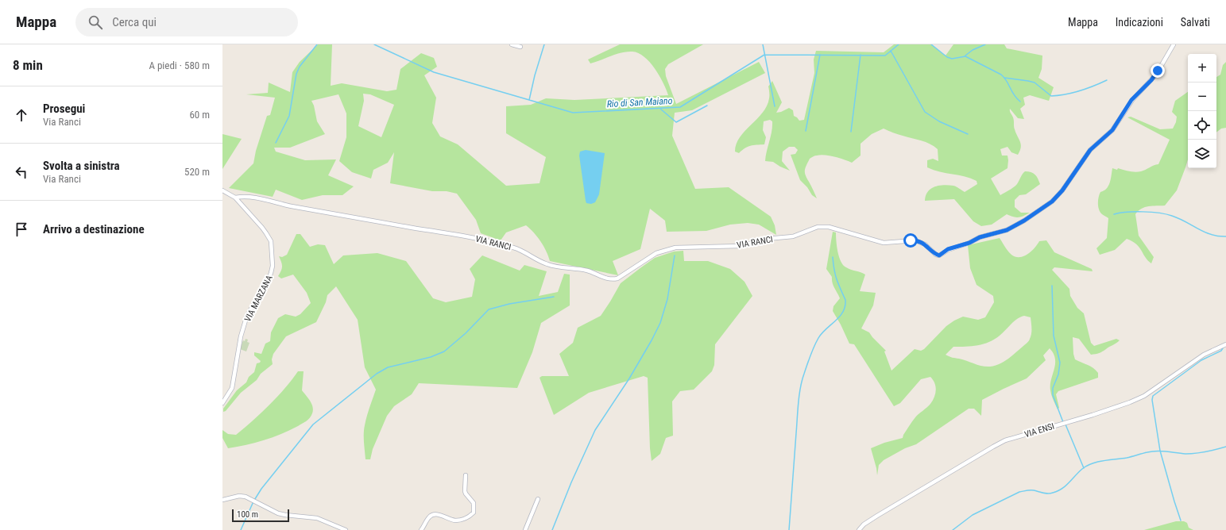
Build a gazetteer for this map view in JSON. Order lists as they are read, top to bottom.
{
  "streets": {
    "street": ["VIA RANCI", "VIA MARZANA", "VIA ENSI"]
  },
  "crossings": [
    ["VIA RANCI", "VIA MARZANA"]
  ],
  "water": ["Rio di San Maiano"],
  "scale_bar": "100 m",
  "page": {
    "header": "Mappa",
    "search": "Cerca qui",
    "nav": ["Mappa", "Indicazioni", "Salvati"],
    "heading": ["8 min", "A piedi · 580 m"],
    "map_buttons": ["+", "−"],
    "list": [
      ["Prosegui", "Via Ranci", "60 m"],
      ["Svolta a sinistra", "Via Ranci", "520 m"],
      "Arrivo a destinazione"
    ],
    "scale": "100 m"
  }
}
